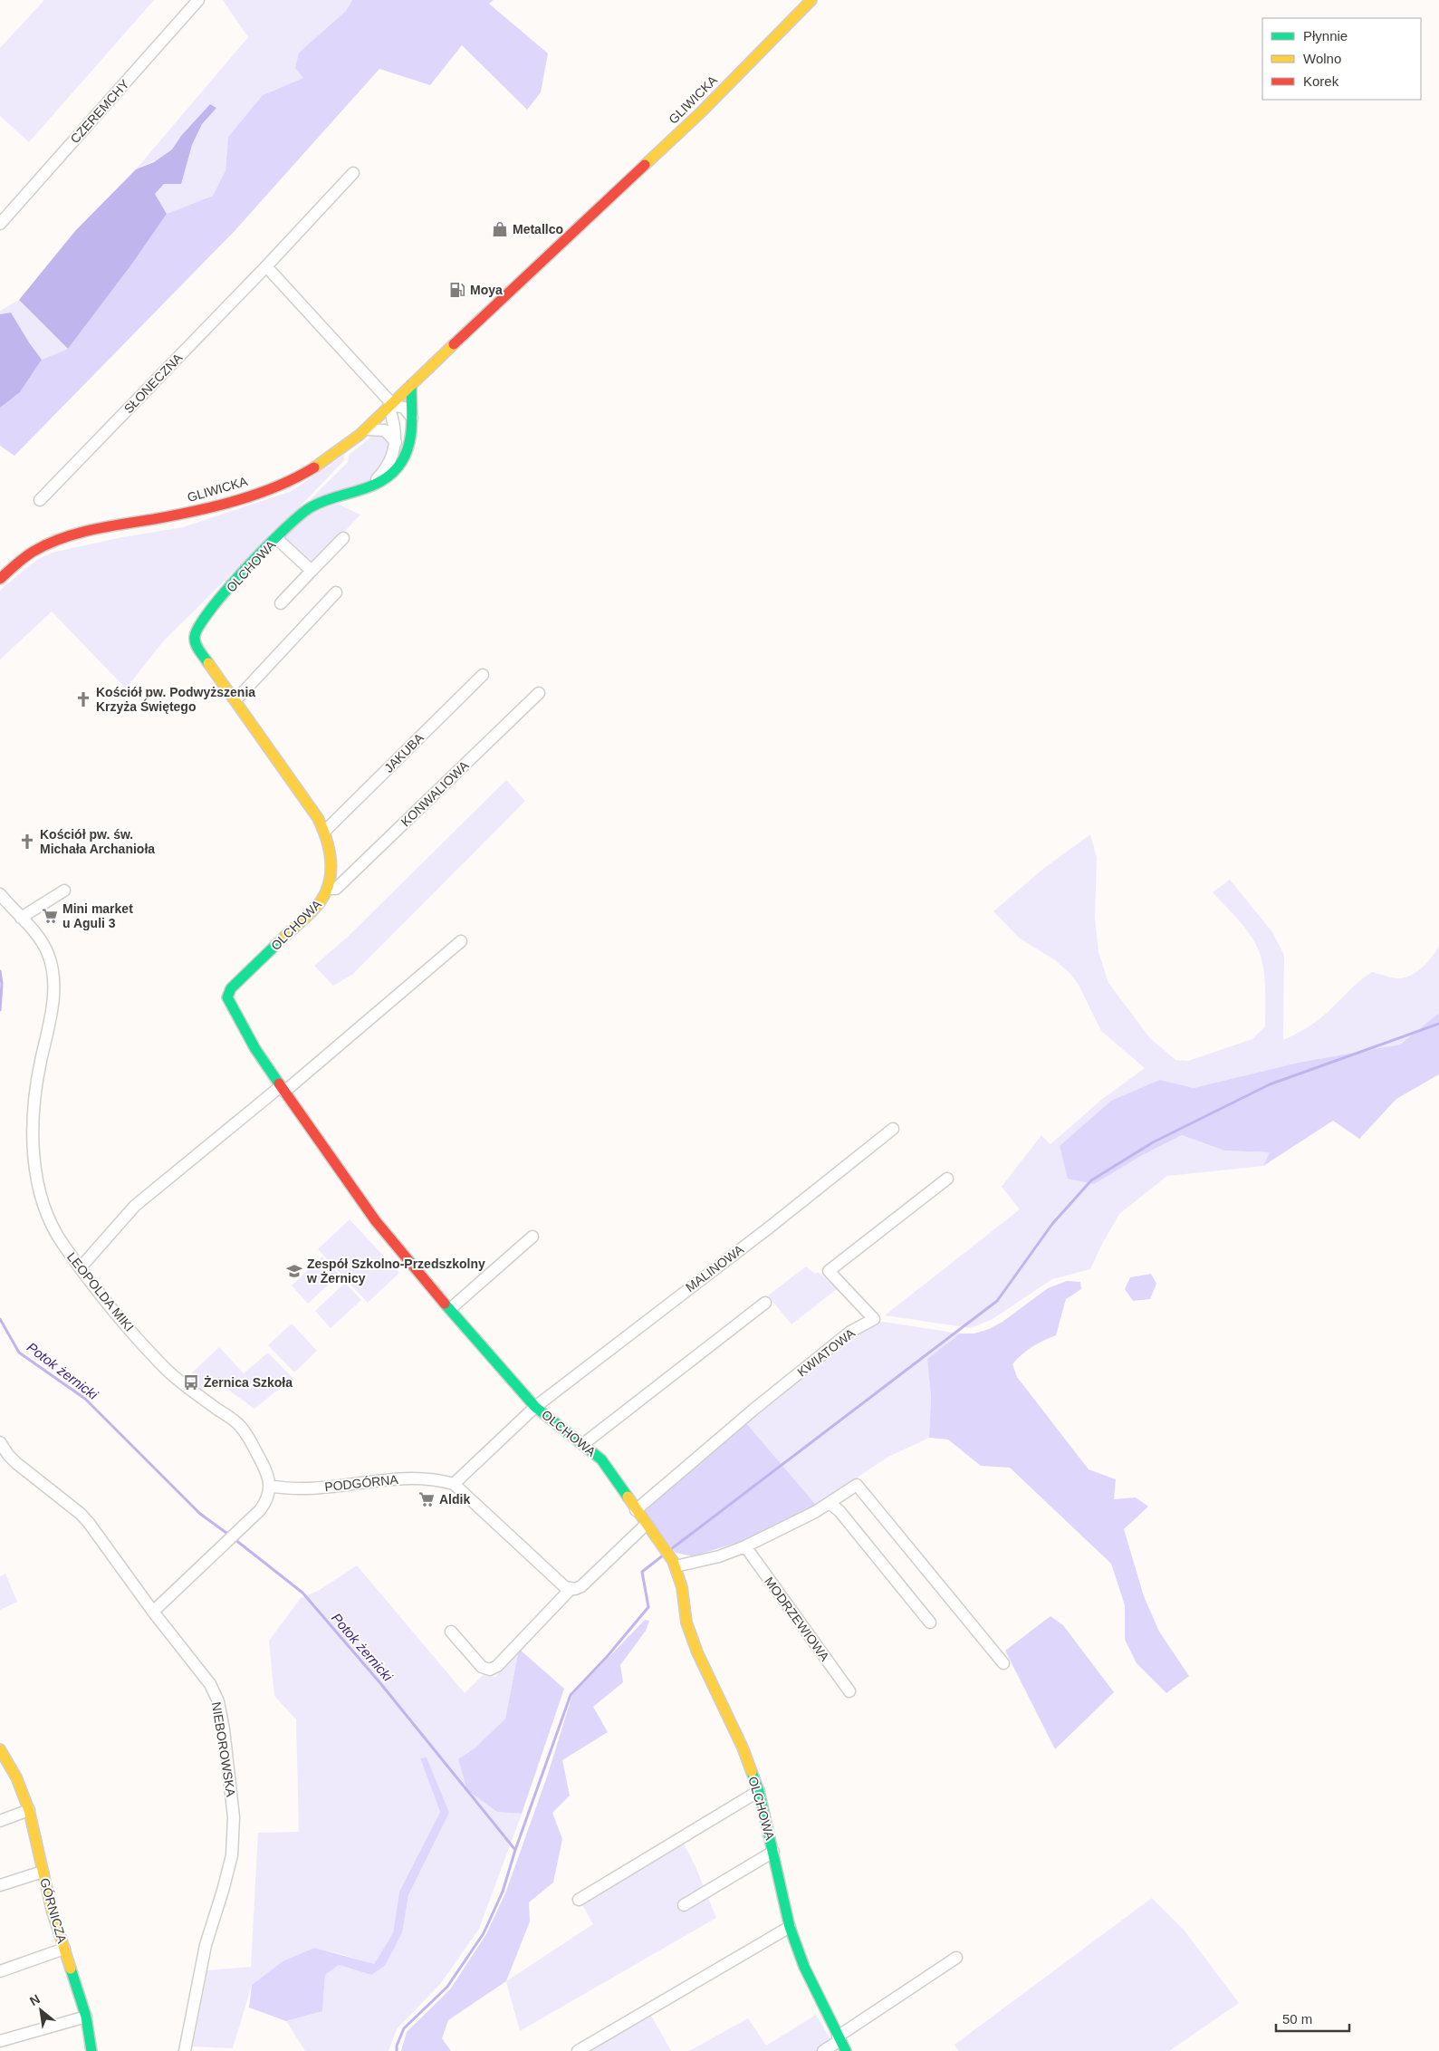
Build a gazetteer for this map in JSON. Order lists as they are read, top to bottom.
{
  "streets": {
    "street": [
      "GLIWICKA",
      "CZEREMCHY",
      "SŁONECZNA",
      "OLCHOWA",
      "JAKUBA",
      "KONWALIOWA",
      "MALINOWA",
      "LEOPOLDA MIKI",
      "KWIATOWA",
      "PODGÓRNA",
      "MODRZEWIOWA",
      "NIEBOROWSKA",
      "GÓRNICZA"
    ]
  },
  "crossings": [
    ["GLIWICKA", "OLCHOWA"],
    ["OLCHOWA", "JAKUBA"],
    ["OLCHOWA", "KONWALIOWA"],
    ["OLCHOWA", "MALINOWA"],
    ["OLCHOWA", "KWIATOWA"],
    ["LEOPOLDA MIKI", "PODGÓRNA"]
  ],
  "water": ["Potok żernicki"],
  "places": {
    "shop": ["Metallco"],
    "fuel station": ["Moya"],
    "church": ["Kościół pw. Podwyższenia Krzyża Świętego", "Kościół pw. św. Michała Archanioła"],
    "supermarket": ["Mini market u Aguli 3", "Aldik"],
    "school or university": ["Zespół Szkolno-Przedszkolny w Żernicy"],
    "bus stop": ["Żernica Szkoła"]
  },
  "legend": ["Płynnie", "Wolno", "Korek"],
  "scale_bar": "50 m",
  "north": "top left"
}
